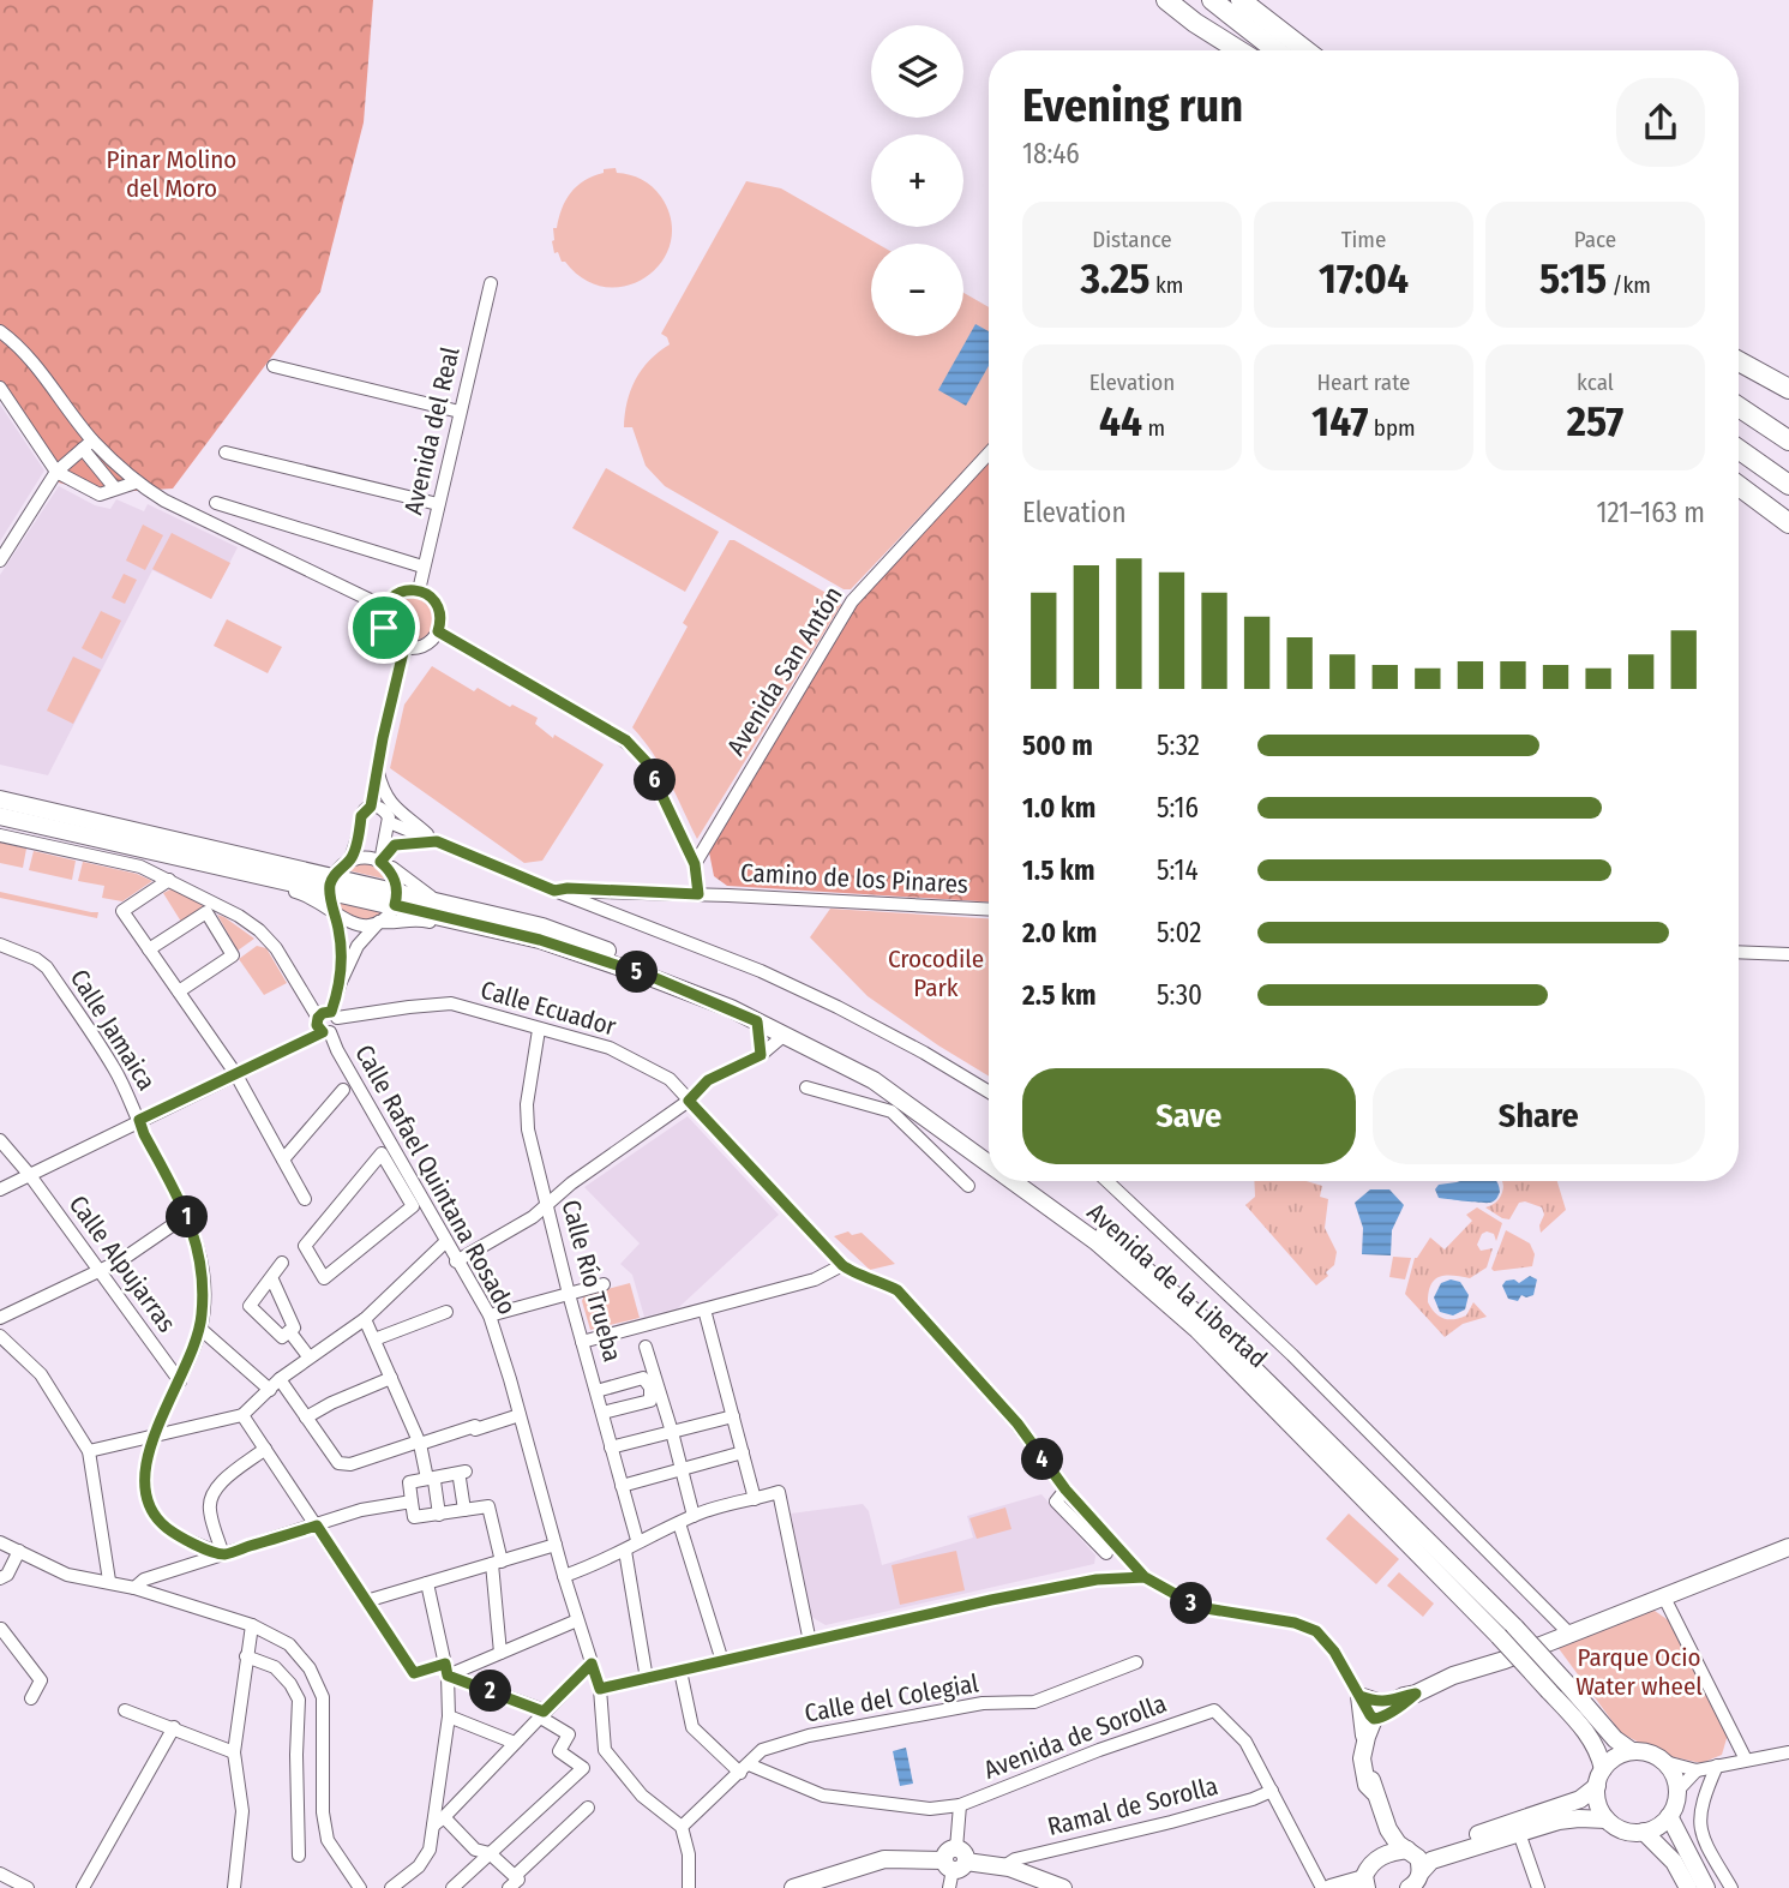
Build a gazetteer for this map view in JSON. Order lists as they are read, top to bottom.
{
  "streets": {
    "main road": ["Avenida de la Libertad"],
    "street": [
      "Avenida del Real",
      "Avenida San Antón",
      "Camino de los Pinares",
      "Calle Ecuador",
      "Calle Jamaica",
      "Calle Rafael Quintana Rosado",
      "Calle Alpujarras",
      "Calle Río Trueba",
      "Calle del Colegial",
      "Avenida de Sorolla",
      "Ramal de Sorolla"
    ]
  },
  "crossings": [
    ["Calle Ecuador", "Calle Rafael Quintana Rosado"],
    ["Calle Ecuador", "Calle Río Trueba"],
    ["Calle Jamaica", "Calle Alpujarras"],
    ["Calle Rafael Quintana Rosado", "Calle del Colegial"],
    ["Calle del Colegial", "Avenida de Sorolla"],
    ["Avenida de Sorolla", "Ramal de Sorolla"]
  ],
  "parks": ["Pinar Molino del Moro", "Crocodile Park", "Parque Ocio Water wheel"],
  "page": {
    "map_buttons": ["+", "−"],
    "heading": ["Evening run", "18:46"],
    "stats": [
      ["Distance", "3.25 km"],
      ["Time", "17:04"],
      ["Pace", "5:15 /km"],
      ["Elevation", "44 m"],
      ["Heart rate", "147 bpm"],
      ["kcal", "257"]
    ],
    "chart": ["Elevation", "121–163 m"],
    "list": [
      {
        "name": "500 m",
        "note": "5:32"
      },
      {
        "name": "1.0 km",
        "note": "5:16"
      },
      {
        "name": "1.5 km",
        "note": "5:14"
      },
      {
        "name": "2.0 km",
        "note": "5:02"
      },
      {
        "name": "2.5 km",
        "note": "5:30"
      }
    ],
    "pins": [
      "6",
      "5",
      "1",
      "4",
      "3",
      "2"
    ],
    "buttons": ["Save", "Share"]
  }
}
